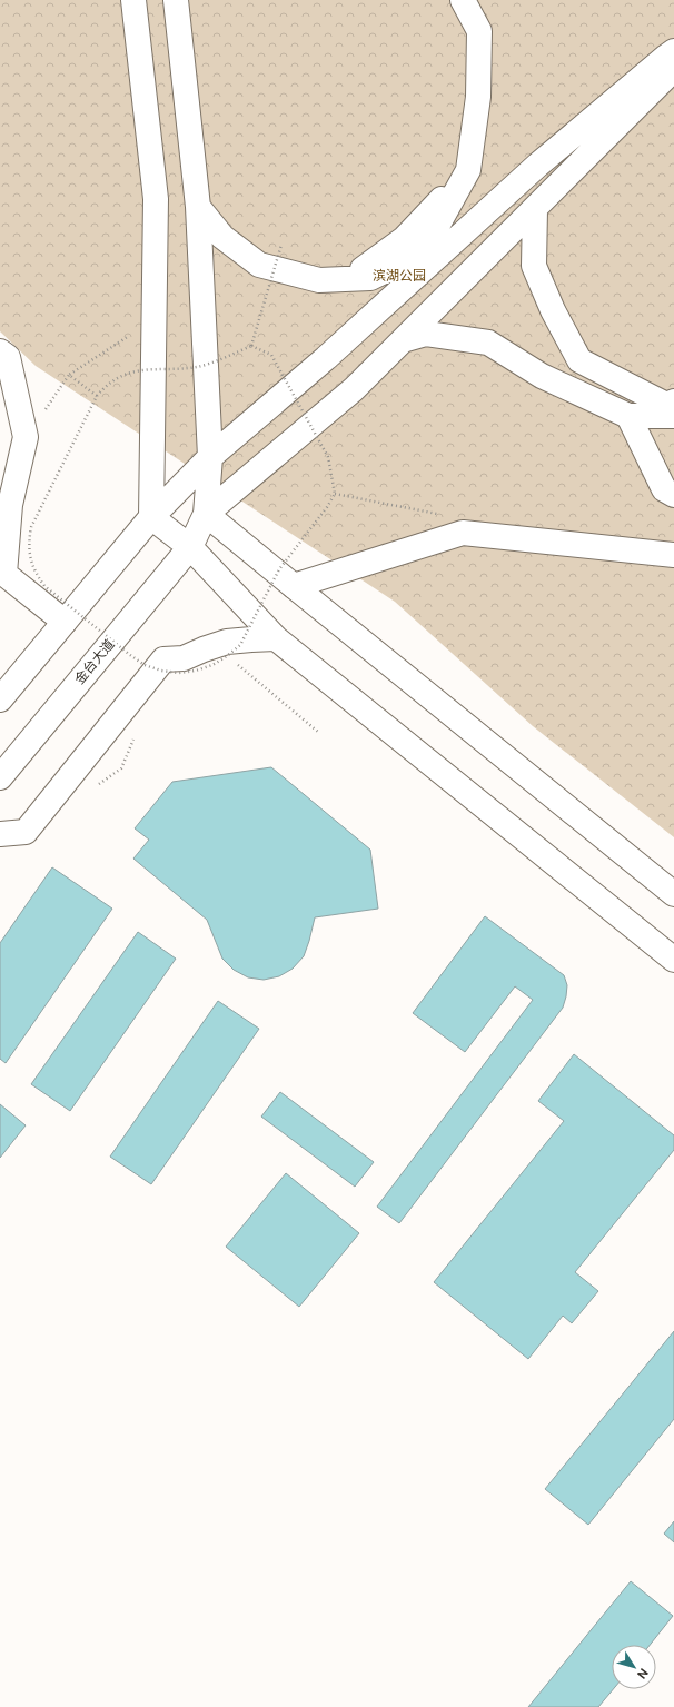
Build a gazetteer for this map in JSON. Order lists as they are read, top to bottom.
{
  "streets": {
    "main road": ["金台大道"]
  },
  "parks": ["滨湖公园"],
  "north": "bottom right"
}
